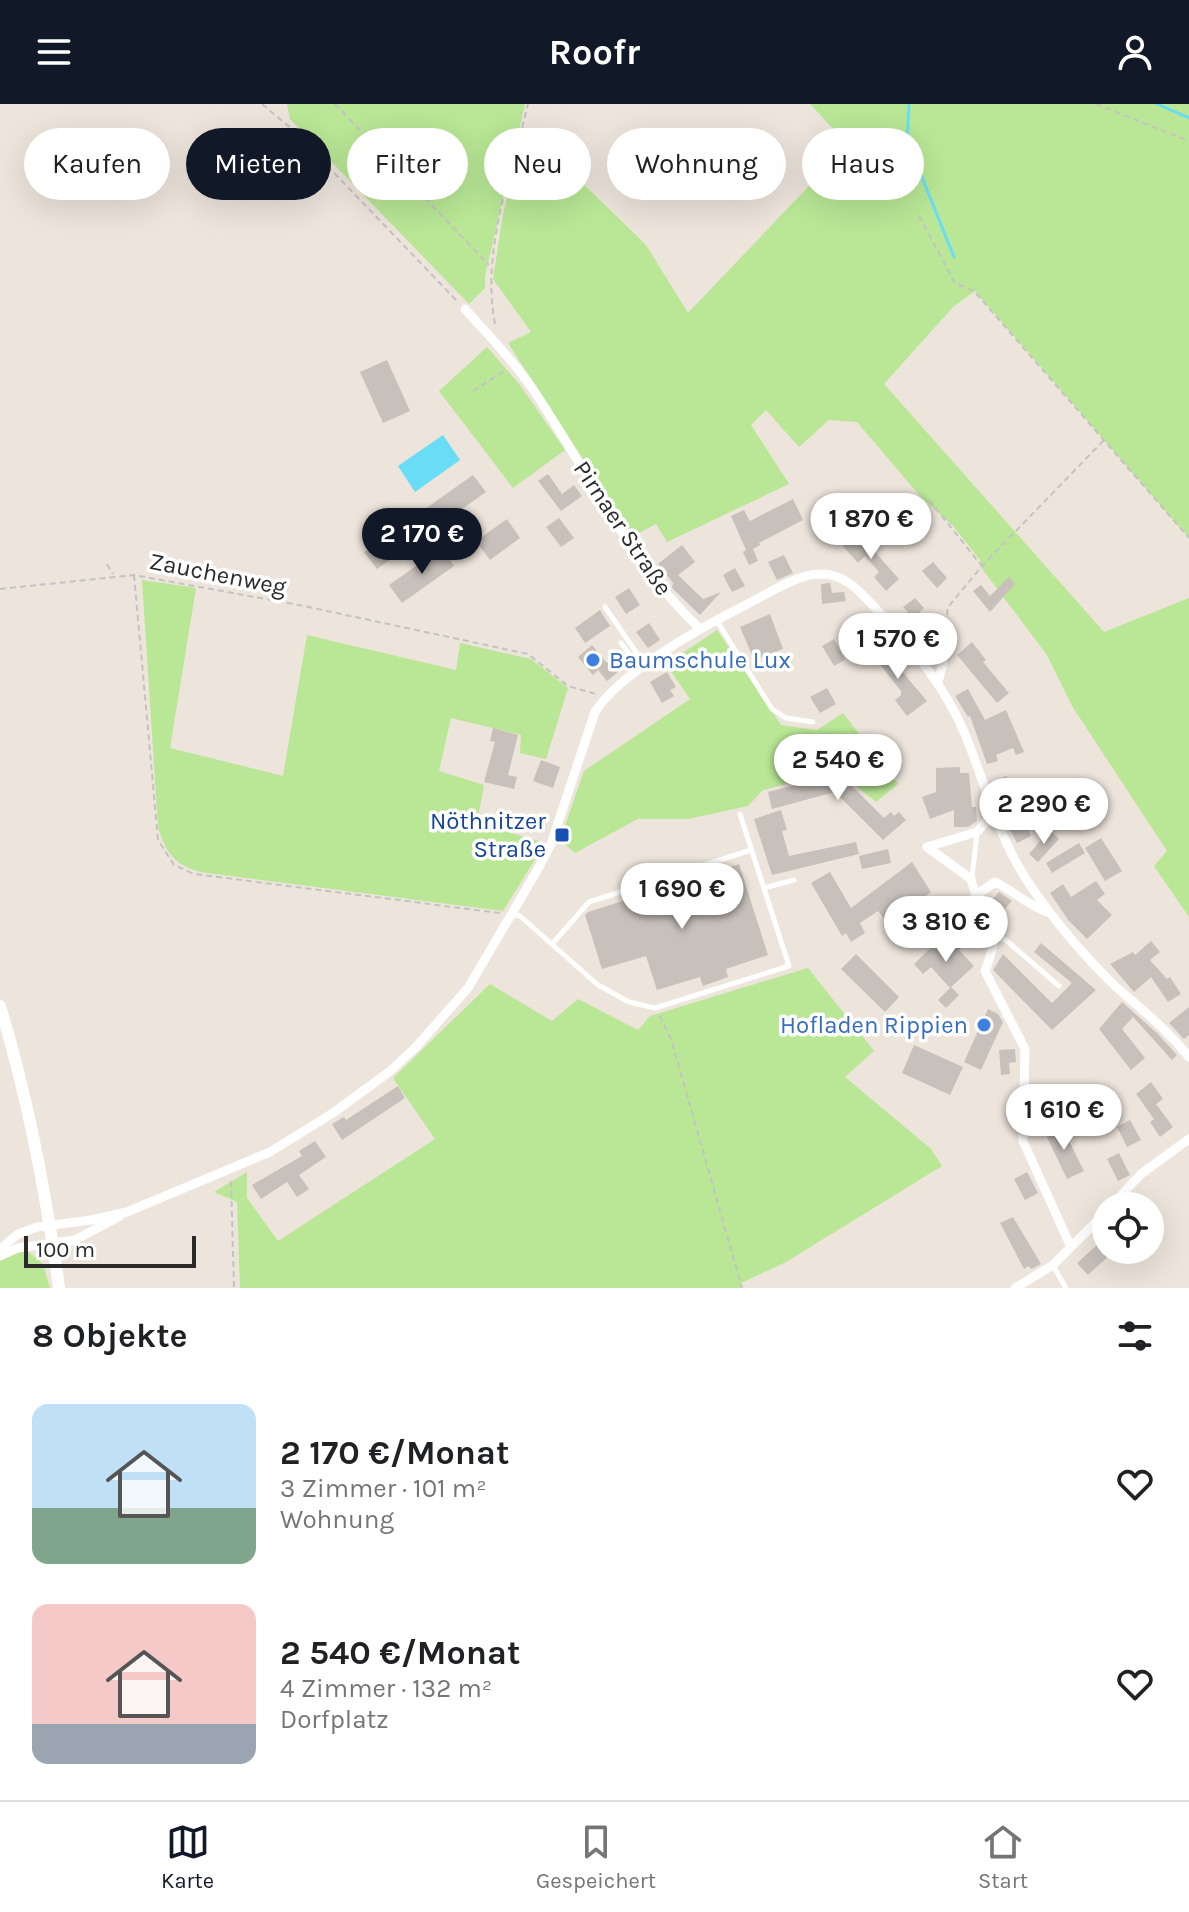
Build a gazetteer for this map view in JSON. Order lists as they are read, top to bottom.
{
  "streets": {
    "street": ["Pirnaer Straße"],
    "path": ["Zauchenweg"]
  },
  "places": {
    "other": ["Baumschule Lux", "Hofladen Rippien"],
    "transit": ["Nöthnitzer Straße"]
  },
  "scale_bar": "100 m",
  "page": {
    "header": "Roofr",
    "chip": [
      "Kaufen",
      "Mieten",
      "Filter",
      "Neu",
      "Wohnung",
      "Haus"
    ],
    "price": [
      "1 870 €",
      "2 170 €",
      "1 570 €",
      "2 540 €",
      "2 290 €",
      "1 690 €",
      "3 810 €",
      "1 610 €"
    ],
    "scale": "100 m",
    "heading": "8 Objekte",
    "list": [
      {
        "name": "2 170 €/Monat",
        "note": "3 Zimmer · 101 m² · Wohnung"
      },
      {
        "name": "2 540 €/Monat",
        "note": "4 Zimmer · 132 m² · Dorfplatz"
      }
    ],
    "tabs": ["Karte", "Gespeichert", "Start"]
  }
}
